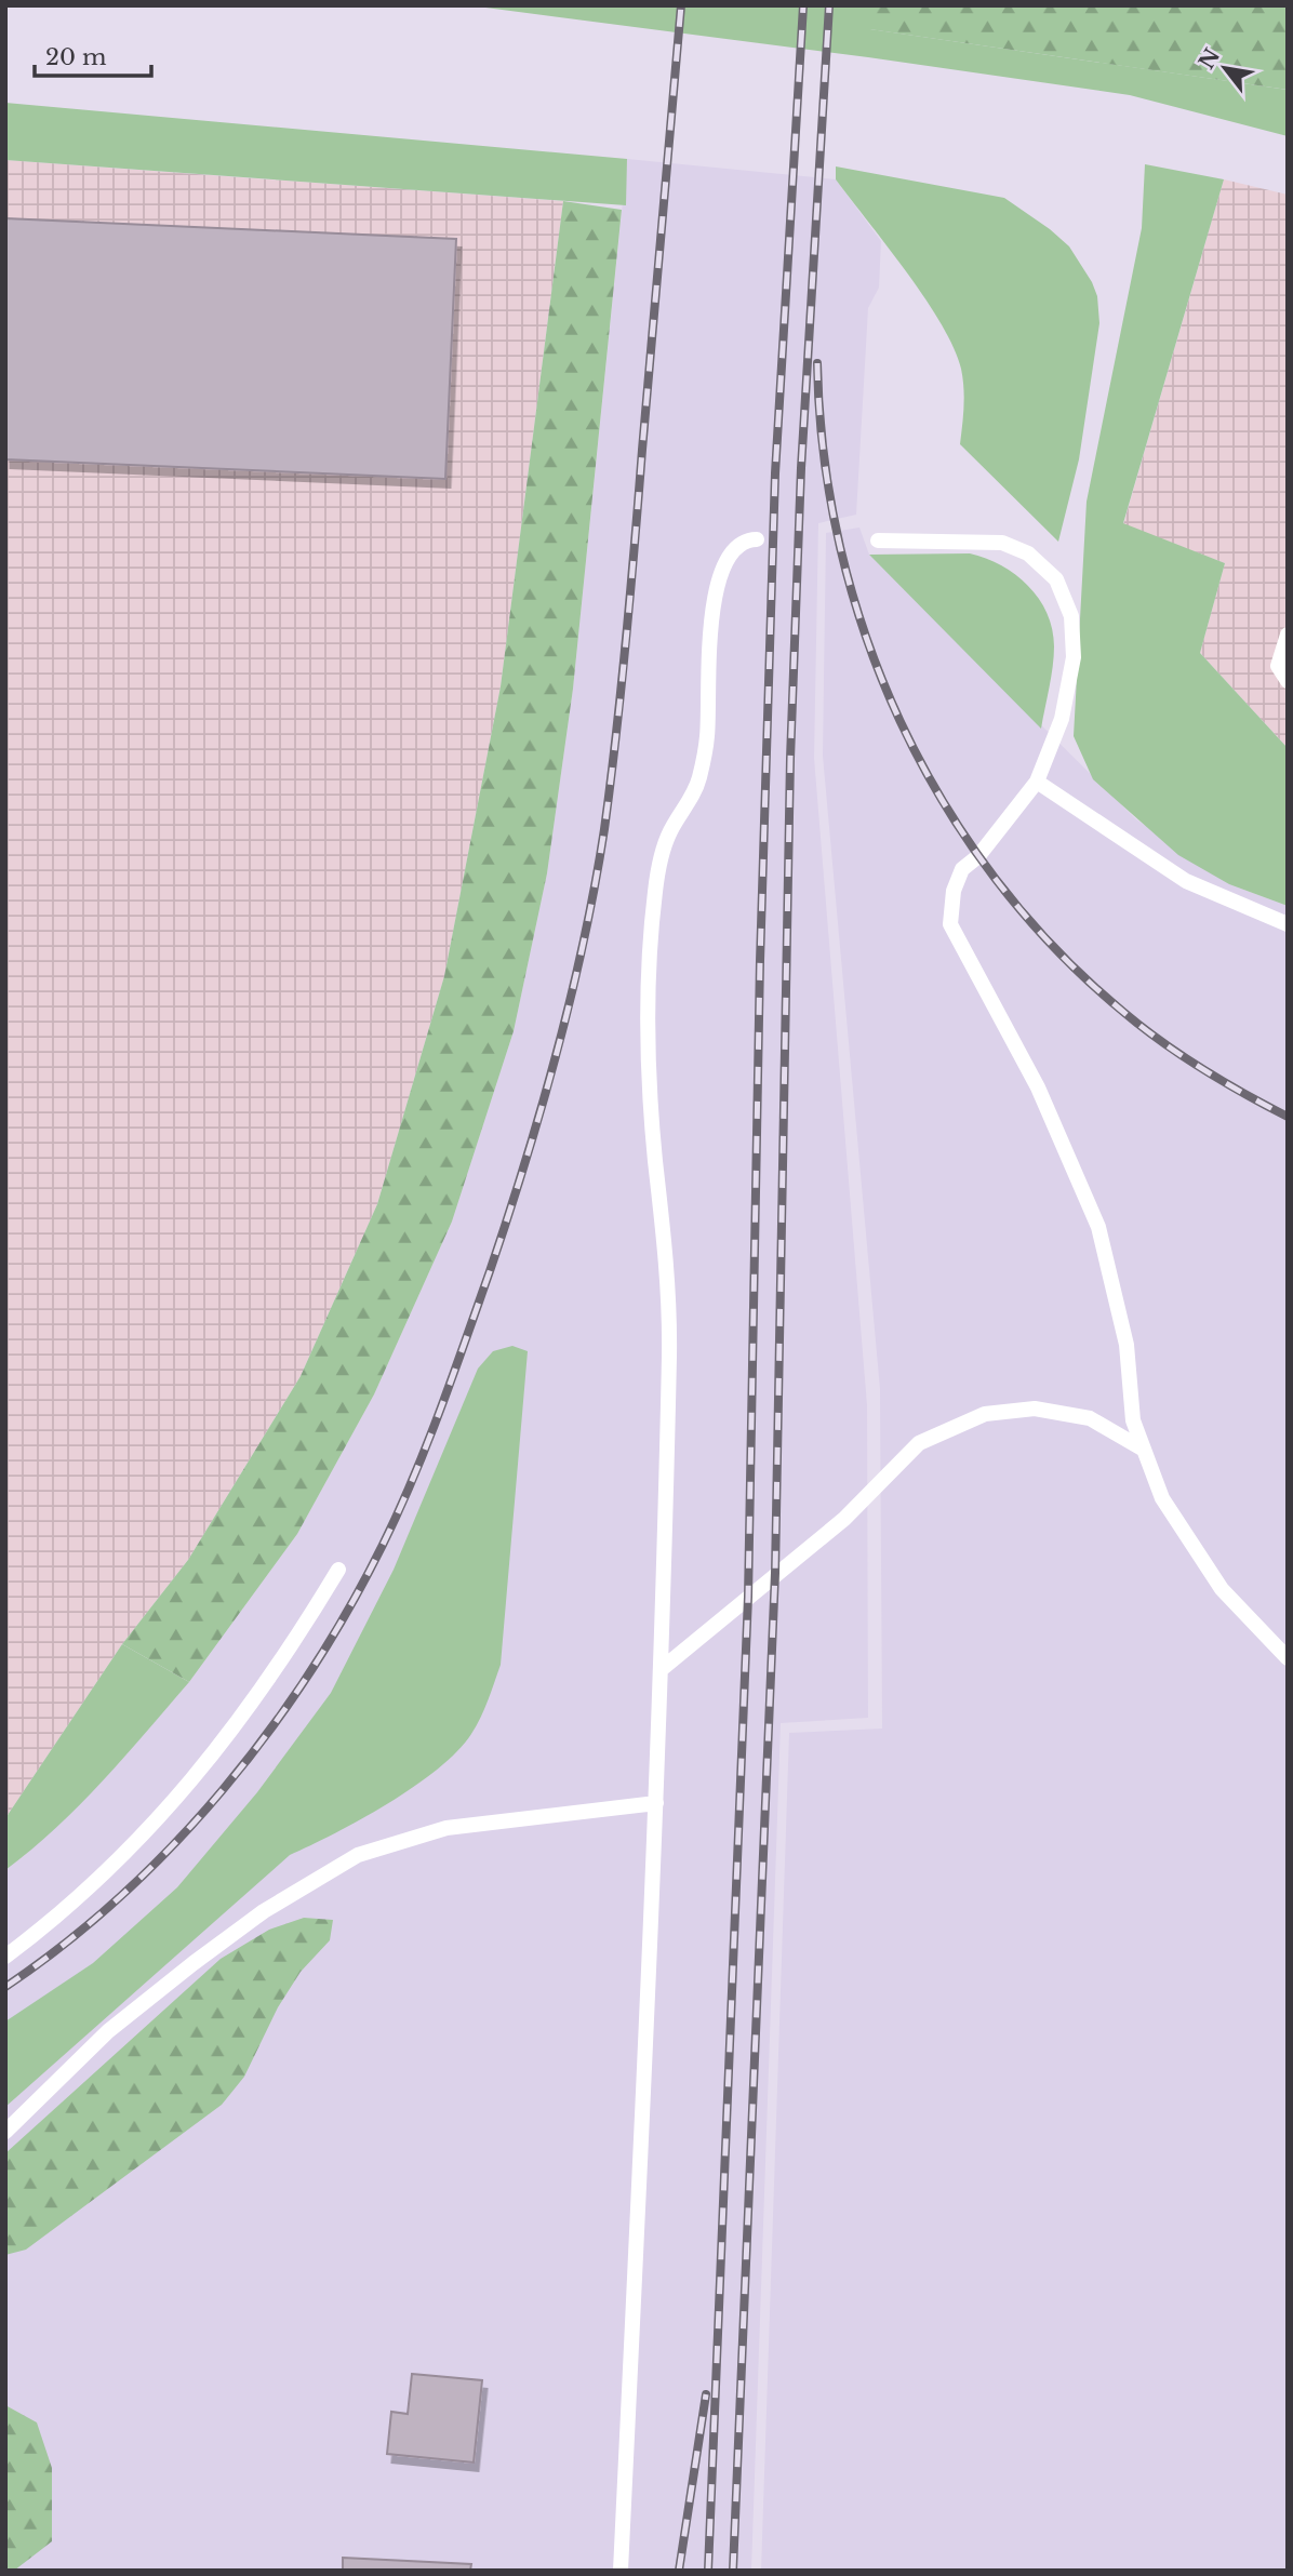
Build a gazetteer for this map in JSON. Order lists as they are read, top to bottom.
{
  "scale_bar": "20 m",
  "north": "top left"
}
